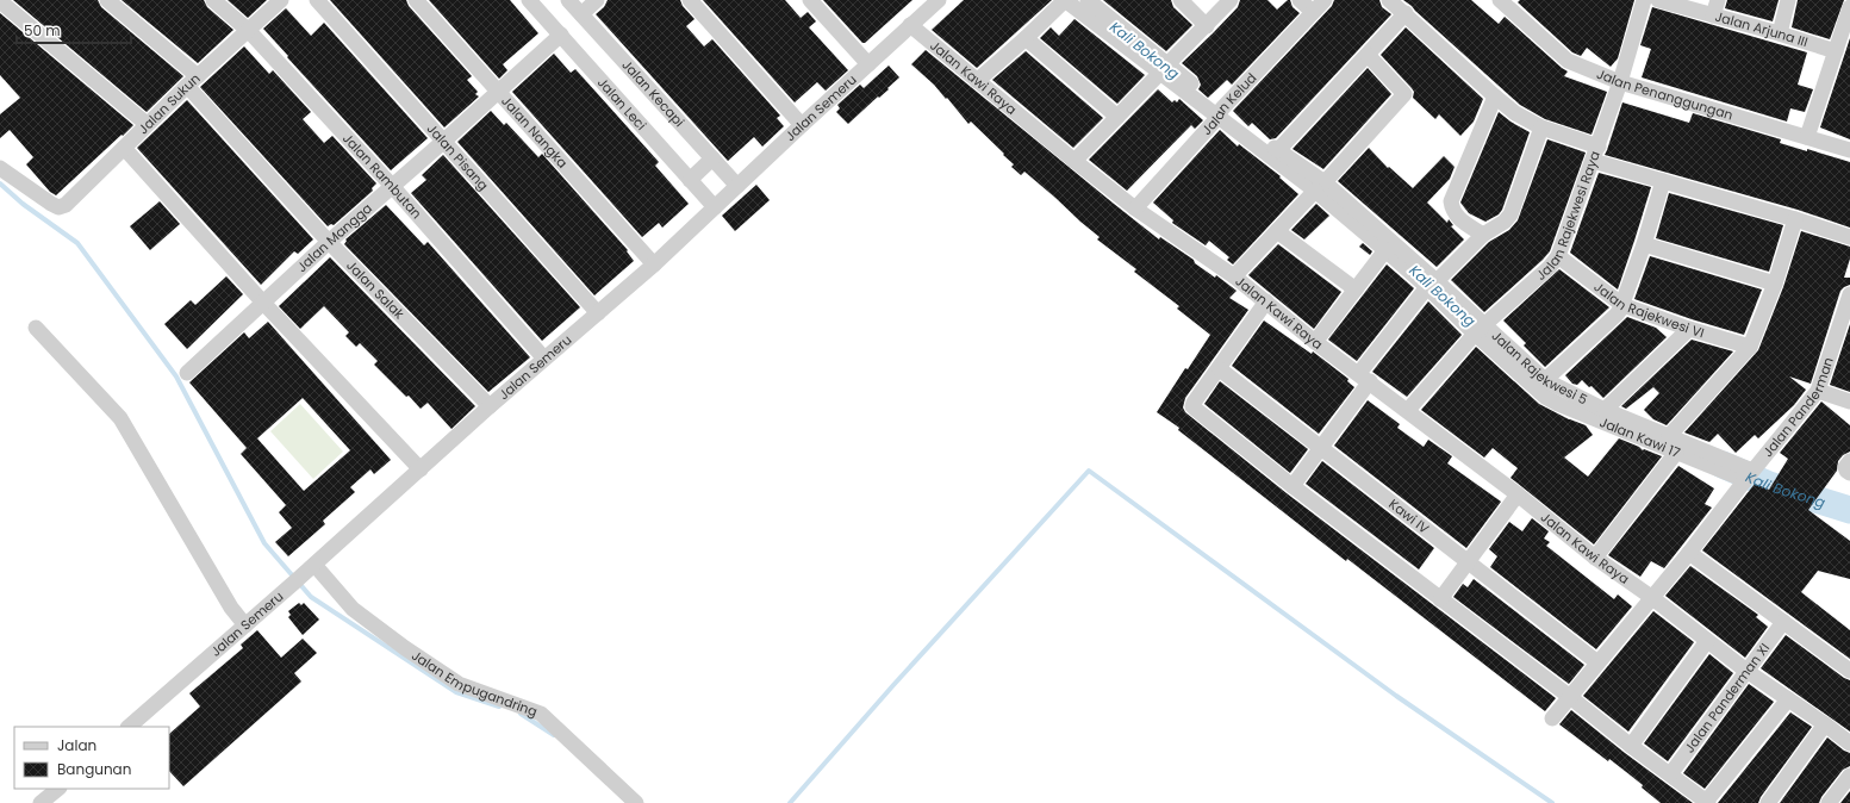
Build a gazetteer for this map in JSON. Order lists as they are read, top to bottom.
{
  "streets": {
    "street": [
      "Jalan Arjuna III",
      "Jalan Kawi Raya",
      "Jalan Kecapi",
      "Jalan Penanggungan",
      "Jalan Sukun",
      "Jalan Leci",
      "Jalan Kelud",
      "Jalan Semeru",
      "Jalan Nangka",
      "Jalan Pisang",
      "Jalan Rambutan",
      "Jalan Rajekwesi Raya",
      "Jalan Mangga",
      "Jalan Salak",
      "Jalan Rajekwesi VI",
      "Jalan Rajekwesi 5",
      "Jalan Panderman",
      "Jalan Kawi 17",
      "Kawi IV",
      "Jalan Empugandring",
      "Jalan Panderman XI"
    ]
  },
  "crossings": [
    ["Jalan Kawi Raya", "Jalan Kelud"],
    ["Jalan Kawi Raya", "Jalan Semeru"],
    ["Jalan Kawi Raya", "Jalan Rajekwesi Raya"],
    ["Jalan Kawi Raya", "Jalan Panderman"],
    ["Jalan Kawi Raya", "Jalan Panderman XI"],
    ["Jalan Kecapi", "Jalan Semeru"],
    ["Jalan Penanggungan", "Jalan Rajekwesi Raya"],
    ["Jalan Sukun", "Jalan Rambutan"],
    ["Jalan Sukun", "Jalan Salak"],
    ["Jalan Leci", "Jalan Semeru"],
    ["Jalan Leci", "Jalan Mangga"],
    ["Jalan Semeru", "Jalan Nangka"],
    ["Jalan Semeru", "Jalan Pisang"],
    ["Jalan Semeru", "Jalan Rambutan"],
    ["Jalan Semeru", "Jalan Salak"],
    ["Jalan Semeru", "Jalan Empugandring"],
    ["Jalan Nangka", "Jalan Mangga"],
    ["Jalan Pisang", "Jalan Mangga"],
    ["Jalan Rambutan", "Jalan Mangga"],
    ["Jalan Rajekwesi Raya", "Jalan Rajekwesi VI"],
    ["Jalan Rajekwesi Raya", "Jalan Rajekwesi 5"],
    ["Jalan Rajekwesi Raya", "Jalan Kawi 17"],
    ["Jalan Mangga", "Jalan Salak"],
    ["Jalan Rajekwesi 5", "Jalan Panderman"],
    ["Jalan Rajekwesi 5", "Jalan Kawi 17"],
    ["Jalan Panderman", "Jalan Kawi 17"],
    ["Jalan Panderman", "Kawi IV"]
  ],
  "water": ["Kali Bokong"],
  "legend": ["Jalan", "Bangunan"],
  "scale_bar": "50 m"
}
